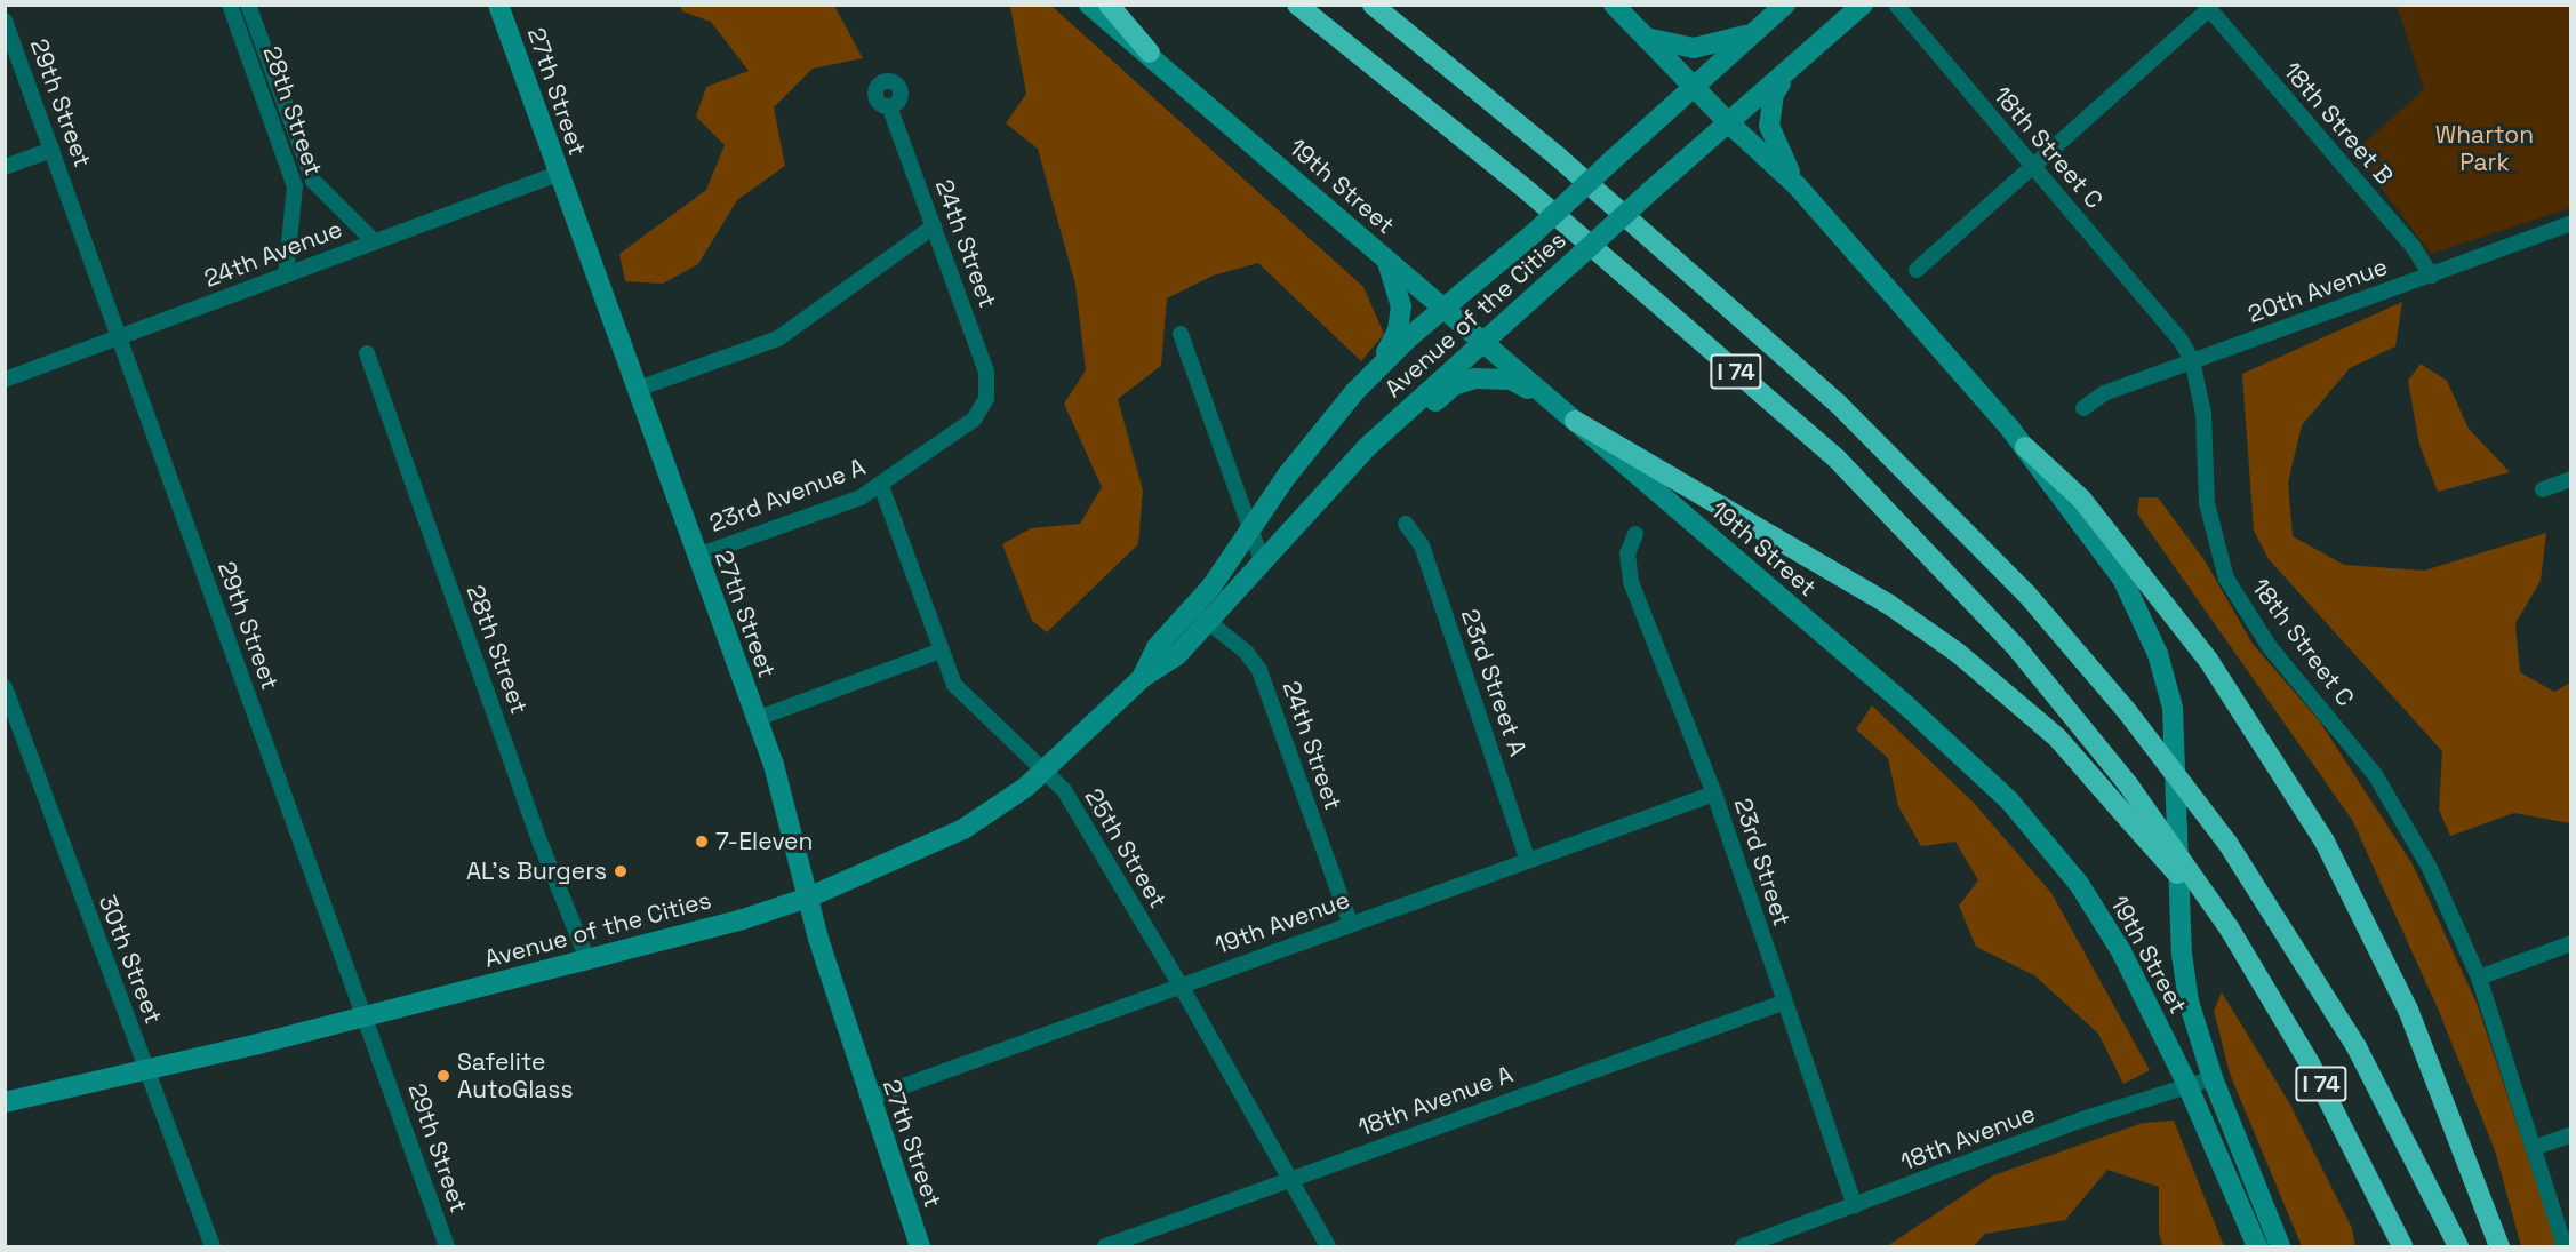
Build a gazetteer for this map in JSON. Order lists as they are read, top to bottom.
{
  "streets": {
    "highway": ["I 74"],
    "main road": ["27th Street", "19th Street", "Avenue of the Cities"],
    "street": [
      "29th Street",
      "28th Street",
      "18th Street B",
      "18th Street C",
      "24th Street",
      "24th Avenue",
      "20th Avenue",
      "23rd Avenue A",
      "23rd Street A",
      "25th Street",
      "23rd Street",
      "19th Avenue",
      "30th Street",
      "18th Avenue A",
      "18th Avenue"
    ]
  },
  "crossings": [
    ["27th Street", "24th Avenue"],
    ["27th Street", "Avenue of the Cities"],
    ["27th Street", "23rd Avenue A"],
    ["27th Street", "19th Avenue"],
    ["29th Street", "24th Avenue"],
    ["29th Street", "Avenue of the Cities"],
    ["28th Street", "24th Avenue"],
    ["28th Street", "Avenue of the Cities"],
    ["18th Street B", "20th Avenue"],
    ["18th Street C", "20th Avenue"],
    ["19th Street", "Avenue of the Cities"],
    ["19th Street", "18th Avenue"],
    ["24th Street", "Avenue of the Cities"],
    ["24th Street", "23rd Avenue A"],
    ["24th Street", "19th Avenue"],
    ["Avenue of the Cities", "25th Street"],
    ["Avenue of the Cities", "30th Street"],
    ["23rd Avenue A", "25th Street"],
    ["23rd Street A", "19th Avenue"],
    ["25th Street", "19th Avenue"],
    ["25th Street", "18th Avenue A"],
    ["23rd Street", "19th Avenue"],
    ["23rd Street", "18th Avenue A"],
    ["23rd Street", "18th Avenue"]
  ],
  "parks": ["Wharton Park"],
  "places": ["7-Eleven", "AL's Burgers", "Safelite AutoGlass"]
}
